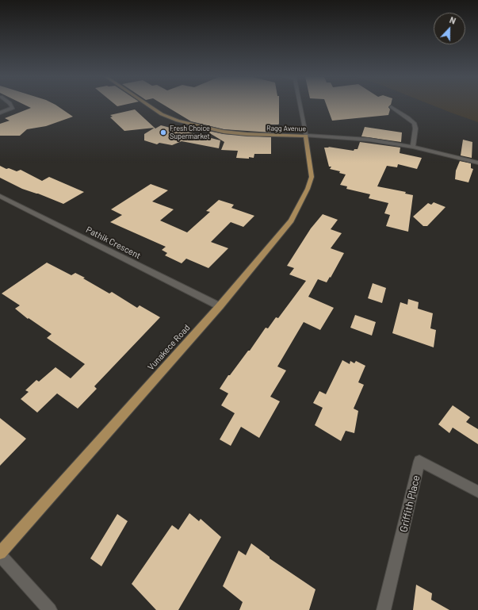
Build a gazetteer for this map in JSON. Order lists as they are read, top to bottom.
{
  "streets": {
    "main road": ["Ragg Avenue", "Vunakece Road"],
    "street": ["Pathik Crescent", "Griffith Place"]
  },
  "crossings": [
    ["Ragg Avenue", "Vunakece Road"],
    ["Pathik Crescent", "Vunakece Road"]
  ],
  "places": ["Fresh Choice Supermarket"],
  "north": "top"
}
